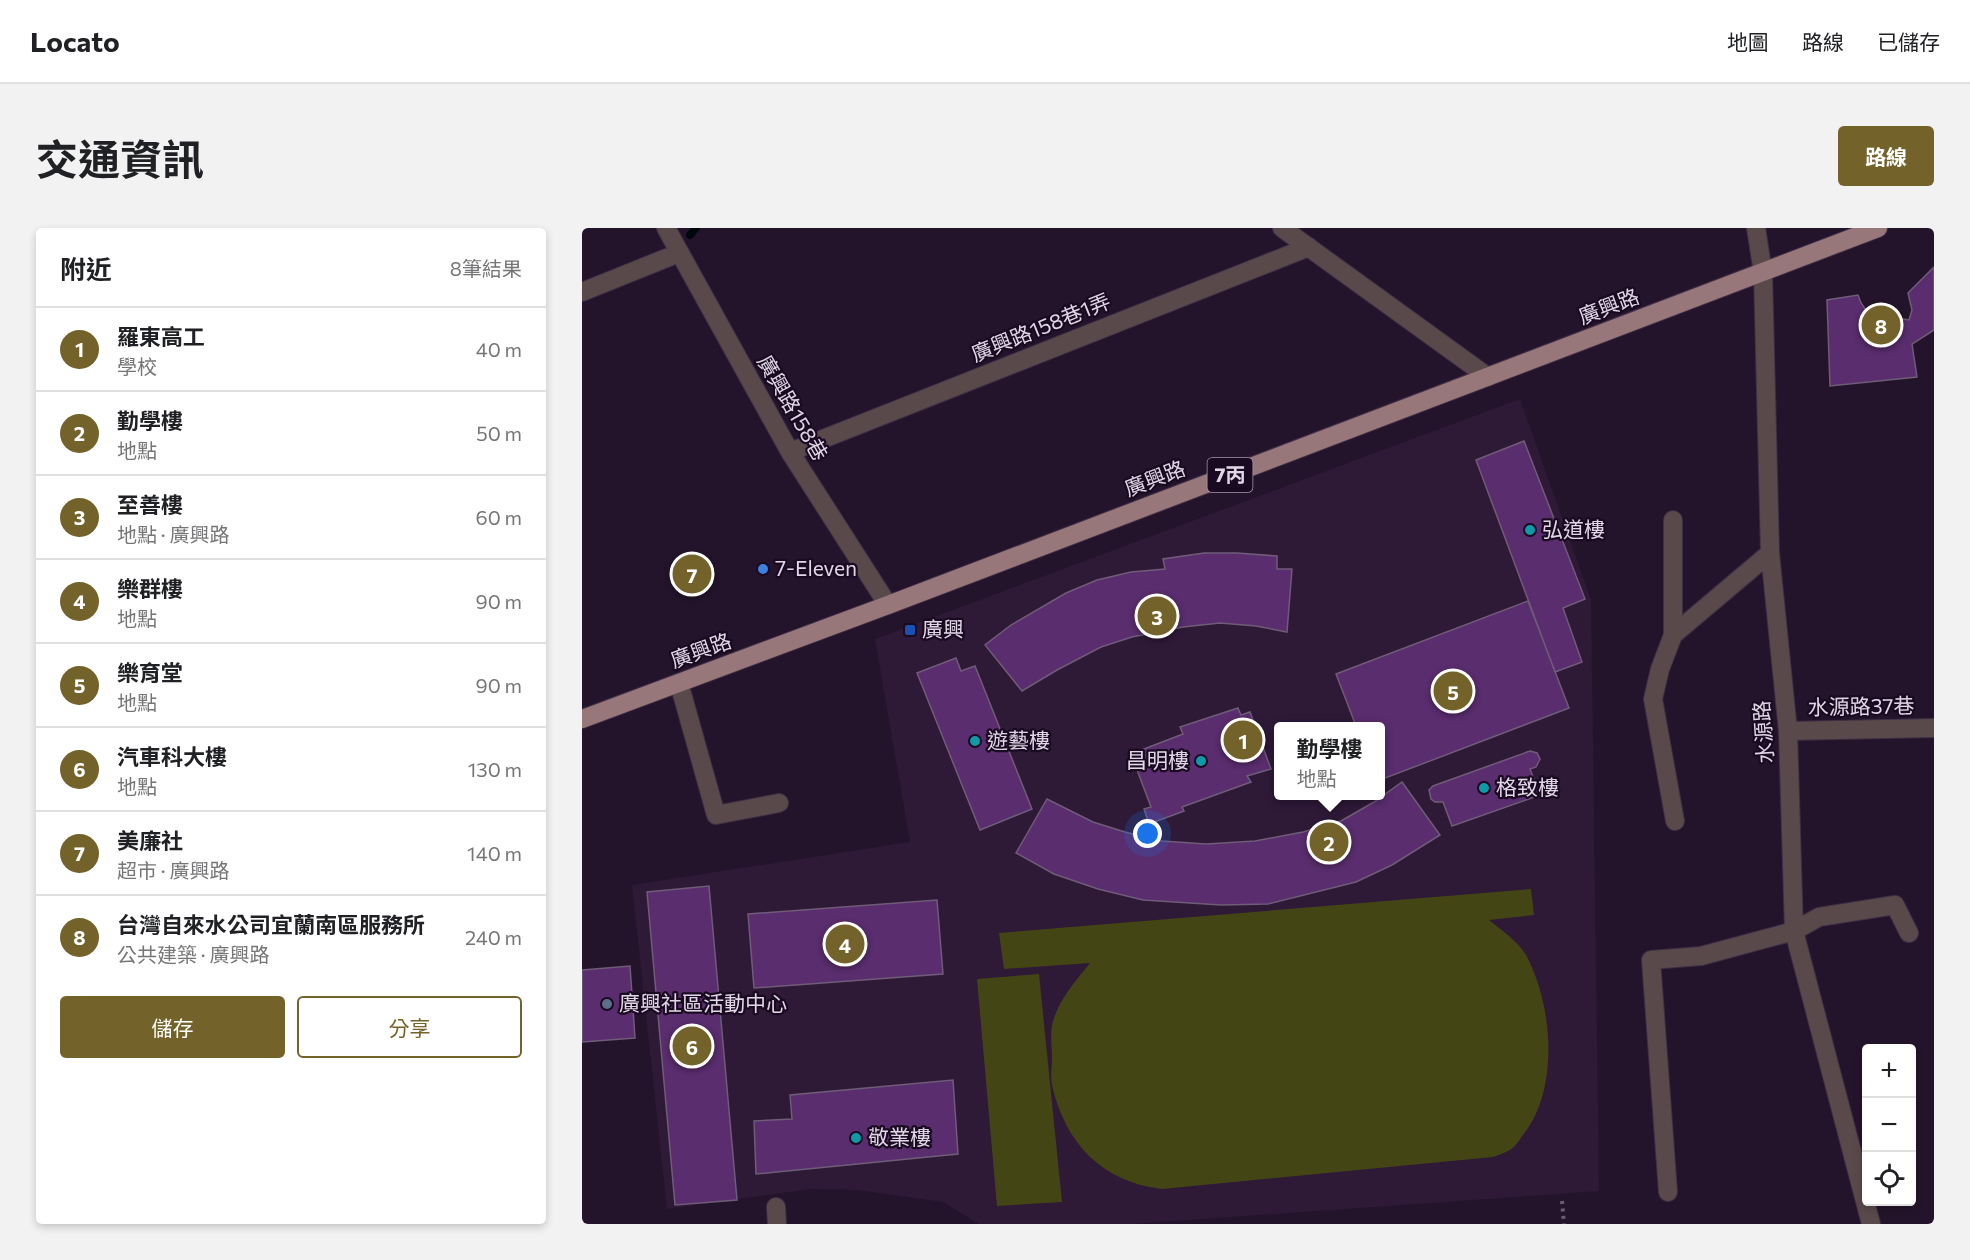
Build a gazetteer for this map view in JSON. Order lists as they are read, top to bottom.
{
  "streets": {
    "main road": ["廣興路", "7丙"],
    "street": [
      "廣興路158巷1弄",
      "廣興路158巷",
      "水源路37巷",
      "水源路"
    ]
  },
  "crossings": [
    ["廣興路", "廣興路158巷"],
    ["廣興路", "水源路"],
    ["廣興路158巷1弄", "廣興路158巷"],
    ["水源路37巷", "水源路"]
  ],
  "places": {
    "other": [
      "弘道樓",
      "7-Eleven",
      "遊藝樓",
      "昌明樓",
      "格致樓",
      "廣興社區活動中心",
      "敬業樓"
    ],
    "transit": ["廣興"]
  },
  "page": {
    "header": "Locato",
    "nav": ["地圖", "路線", "已儲存"],
    "title": "交通資訊",
    "buttons": [
      "路線",
      ["儲存", "分享"]
    ],
    "heading": ["附近", "8筆結果"],
    "pins": [
      "8",
      "7",
      "3",
      "5",
      "1",
      "2",
      "4",
      "6"
    ],
    "list": [
      {
        "mark": "1",
        "name": "羅東高工",
        "note": "學校",
        "value": "40 m"
      },
      {
        "mark": "2",
        "name": "勤學樓",
        "note": "地點",
        "value": "50 m"
      },
      {
        "mark": "3",
        "name": "至善樓",
        "note": "地點 · 廣興路",
        "value": "60 m"
      },
      {
        "mark": "4",
        "name": "樂群樓",
        "note": "地點",
        "value": "90 m"
      },
      {
        "mark": "5",
        "name": "樂育堂",
        "note": "地點",
        "value": "90 m"
      },
      {
        "mark": "6",
        "name": "汽車科大樓",
        "note": "地點",
        "value": "130 m"
      },
      {
        "mark": "7",
        "name": "美廉社",
        "note": "超市 · 廣興路",
        "value": "140 m"
      },
      {
        "mark": "8",
        "name": "台灣自來水公司宜蘭南區服務所",
        "note": "公共建築 · 廣興路",
        "value": "240 m"
      }
    ],
    "popup": ["勤學樓", "地點"],
    "map_buttons": ["+", "−"]
  }
}
